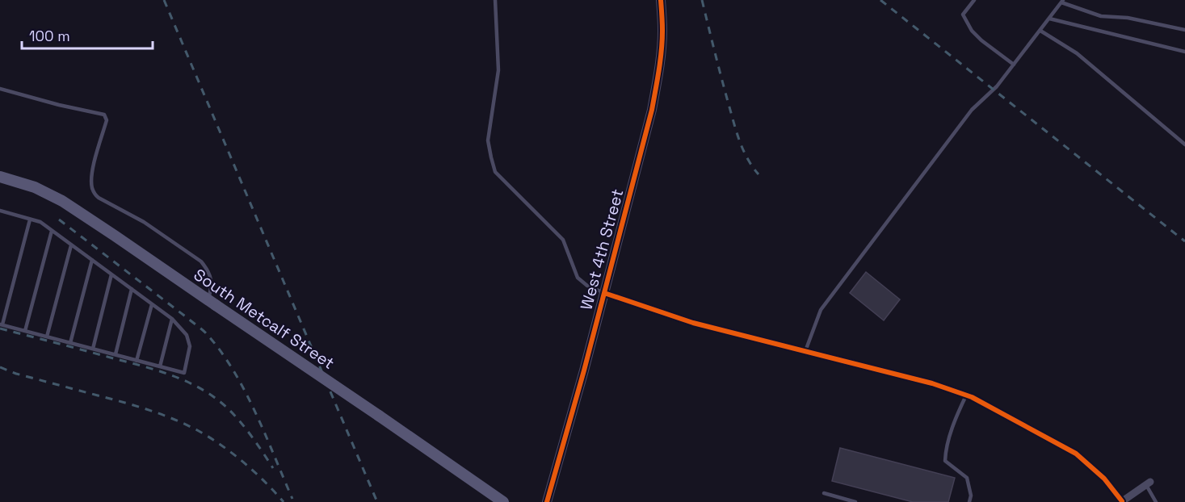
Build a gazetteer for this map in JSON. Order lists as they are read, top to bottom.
{
  "streets": {
    "main road": ["South Metcalf Street"],
    "street": ["West 4th Street"]
  },
  "scale_bar": "100 m"
}
